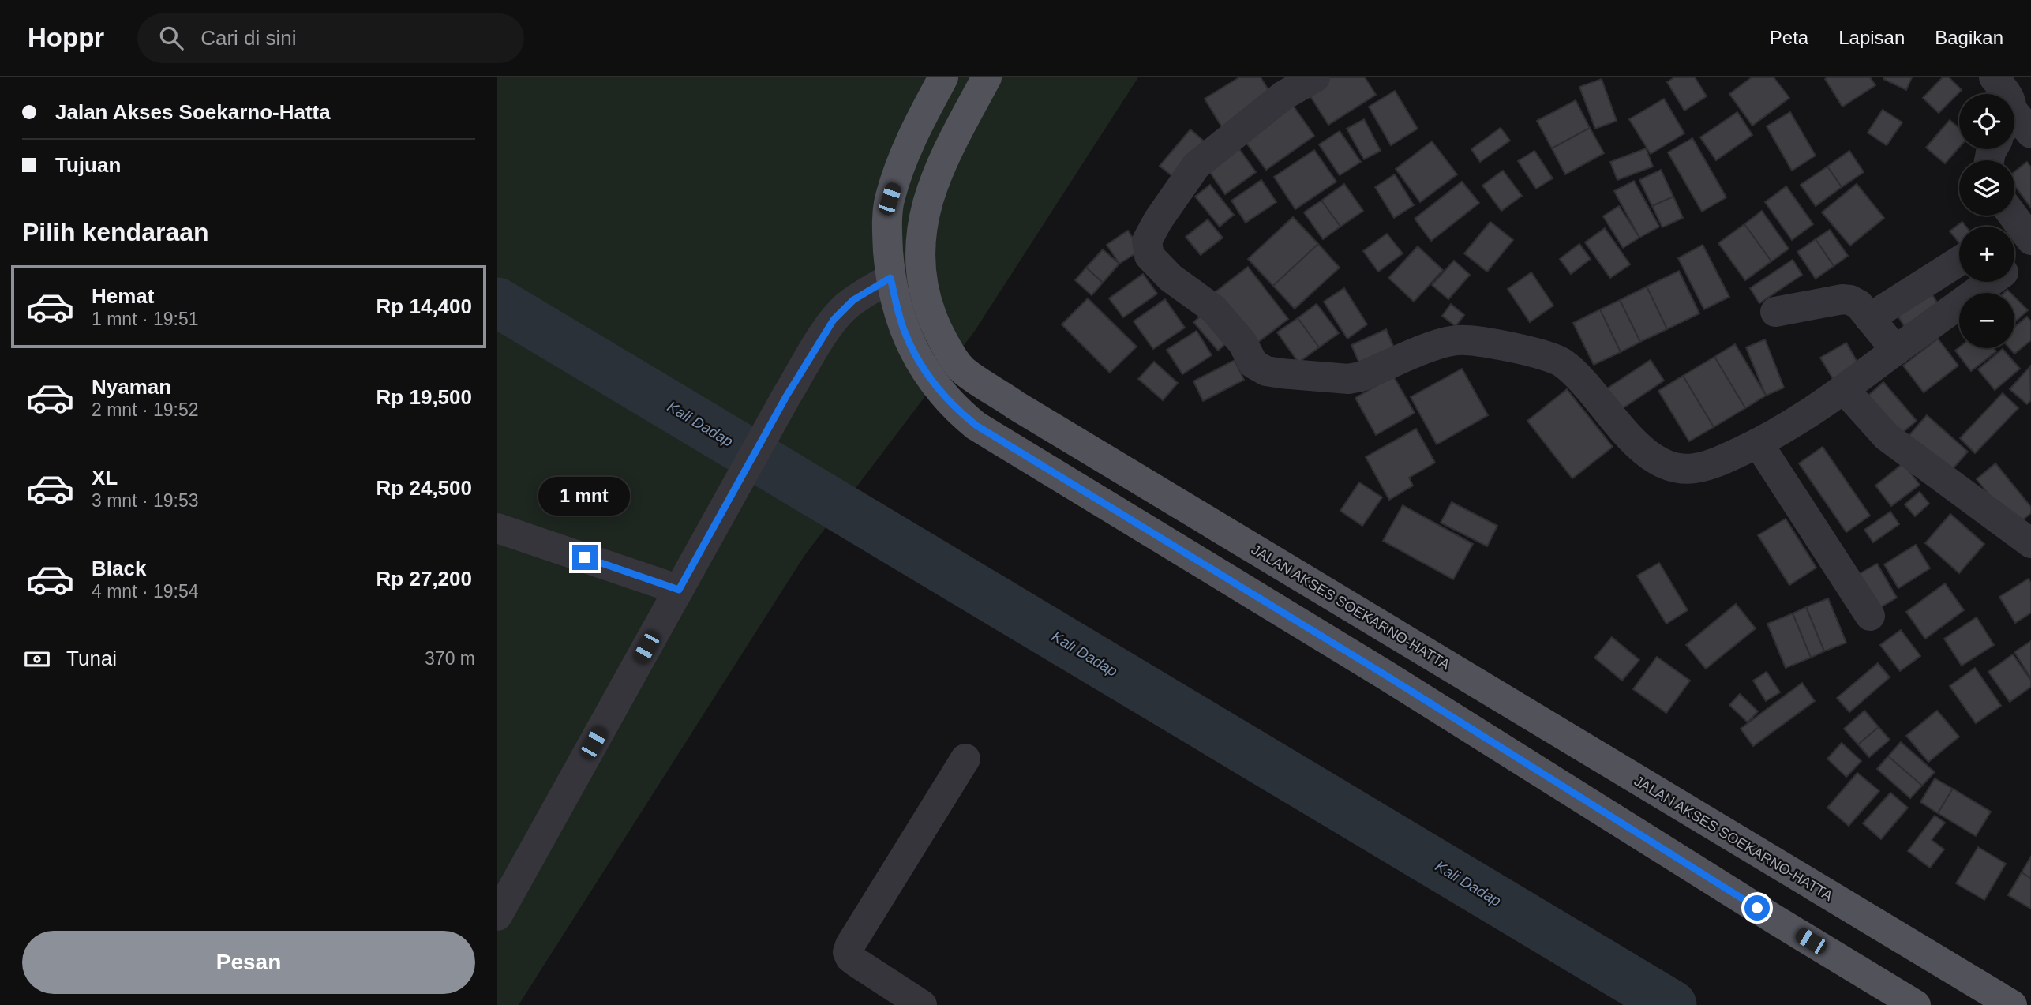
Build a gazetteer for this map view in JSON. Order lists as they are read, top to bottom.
{
  "streets": {
    "main road": ["JALAN AKSES SOEKARNO-HATTA"]
  },
  "water": ["Kali Dadap"],
  "page": {
    "header": "Hoppr",
    "search": "Cari di sini",
    "nav": ["Peta", "Lapisan", "Bagikan"],
    "banner": ["Jalan Akses Soekarno-Hatta", "Tujuan"],
    "map_buttons": ["+", "−"],
    "heading": "Pilih kendaraan",
    "list": [
      {
        "name": "Hemat",
        "note": "1 mnt · 19:51",
        "value": "Rp 14,400"
      },
      {
        "name": "Nyaman",
        "note": "2 mnt · 19:52",
        "value": "Rp 19,500"
      },
      {
        "name": "XL",
        "note": "3 mnt · 19:53",
        "value": "Rp 24,500"
      },
      {
        "name": "Black",
        "note": "4 mnt · 19:54",
        "value": "Rp 27,200"
      }
    ],
    "bubble": "1 mnt",
    "pay": ["Tunai", "370 m"],
    "buttons": "Pesan"
  }
}
